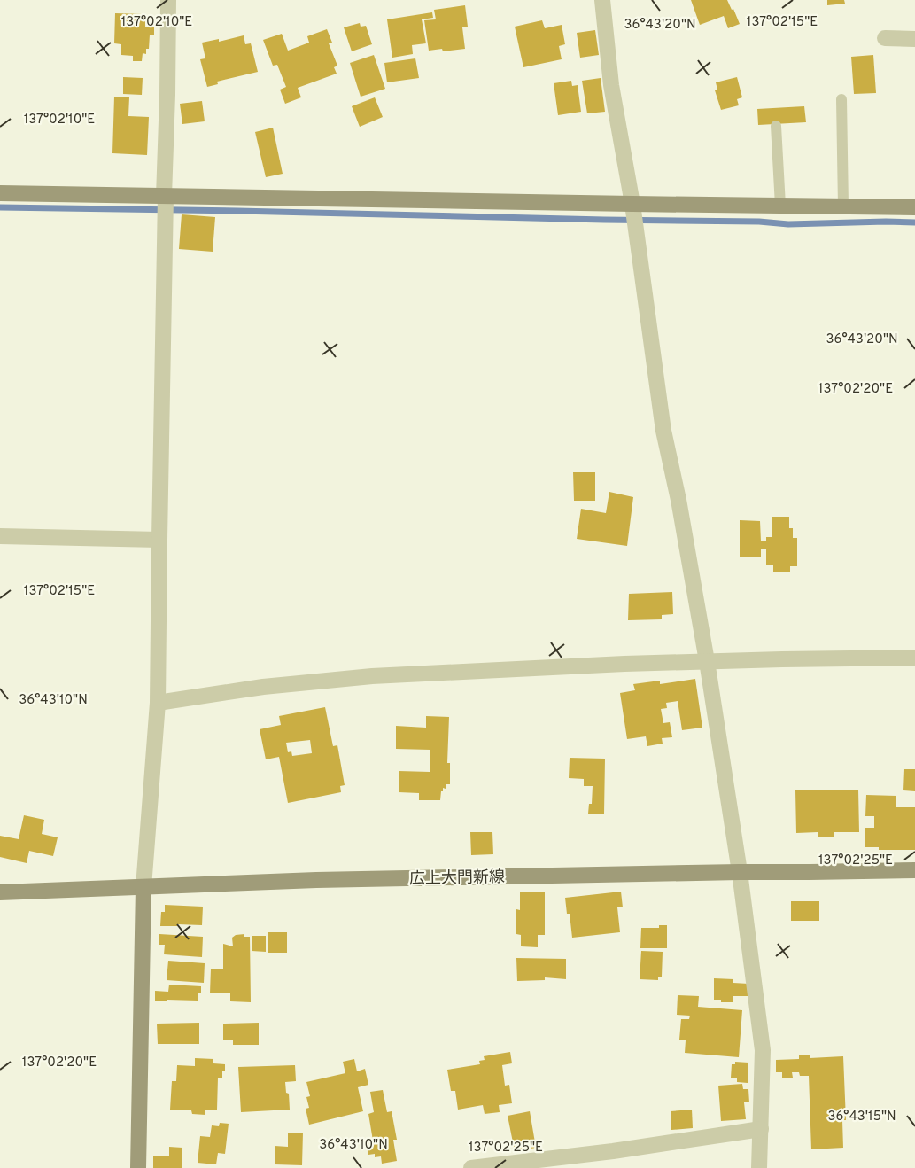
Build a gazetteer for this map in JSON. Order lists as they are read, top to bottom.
{
  "streets": {
    "street": ["広上大門新線"]
  },
  "coordinates": [
    "137°02'10\"E",
    "137°02'15\"E",
    "36°43'20\"N",
    "137°02'20\"E",
    "36°43'10\"N",
    "137°02'25\"E",
    "36°43'15\"N"
  ]
}
